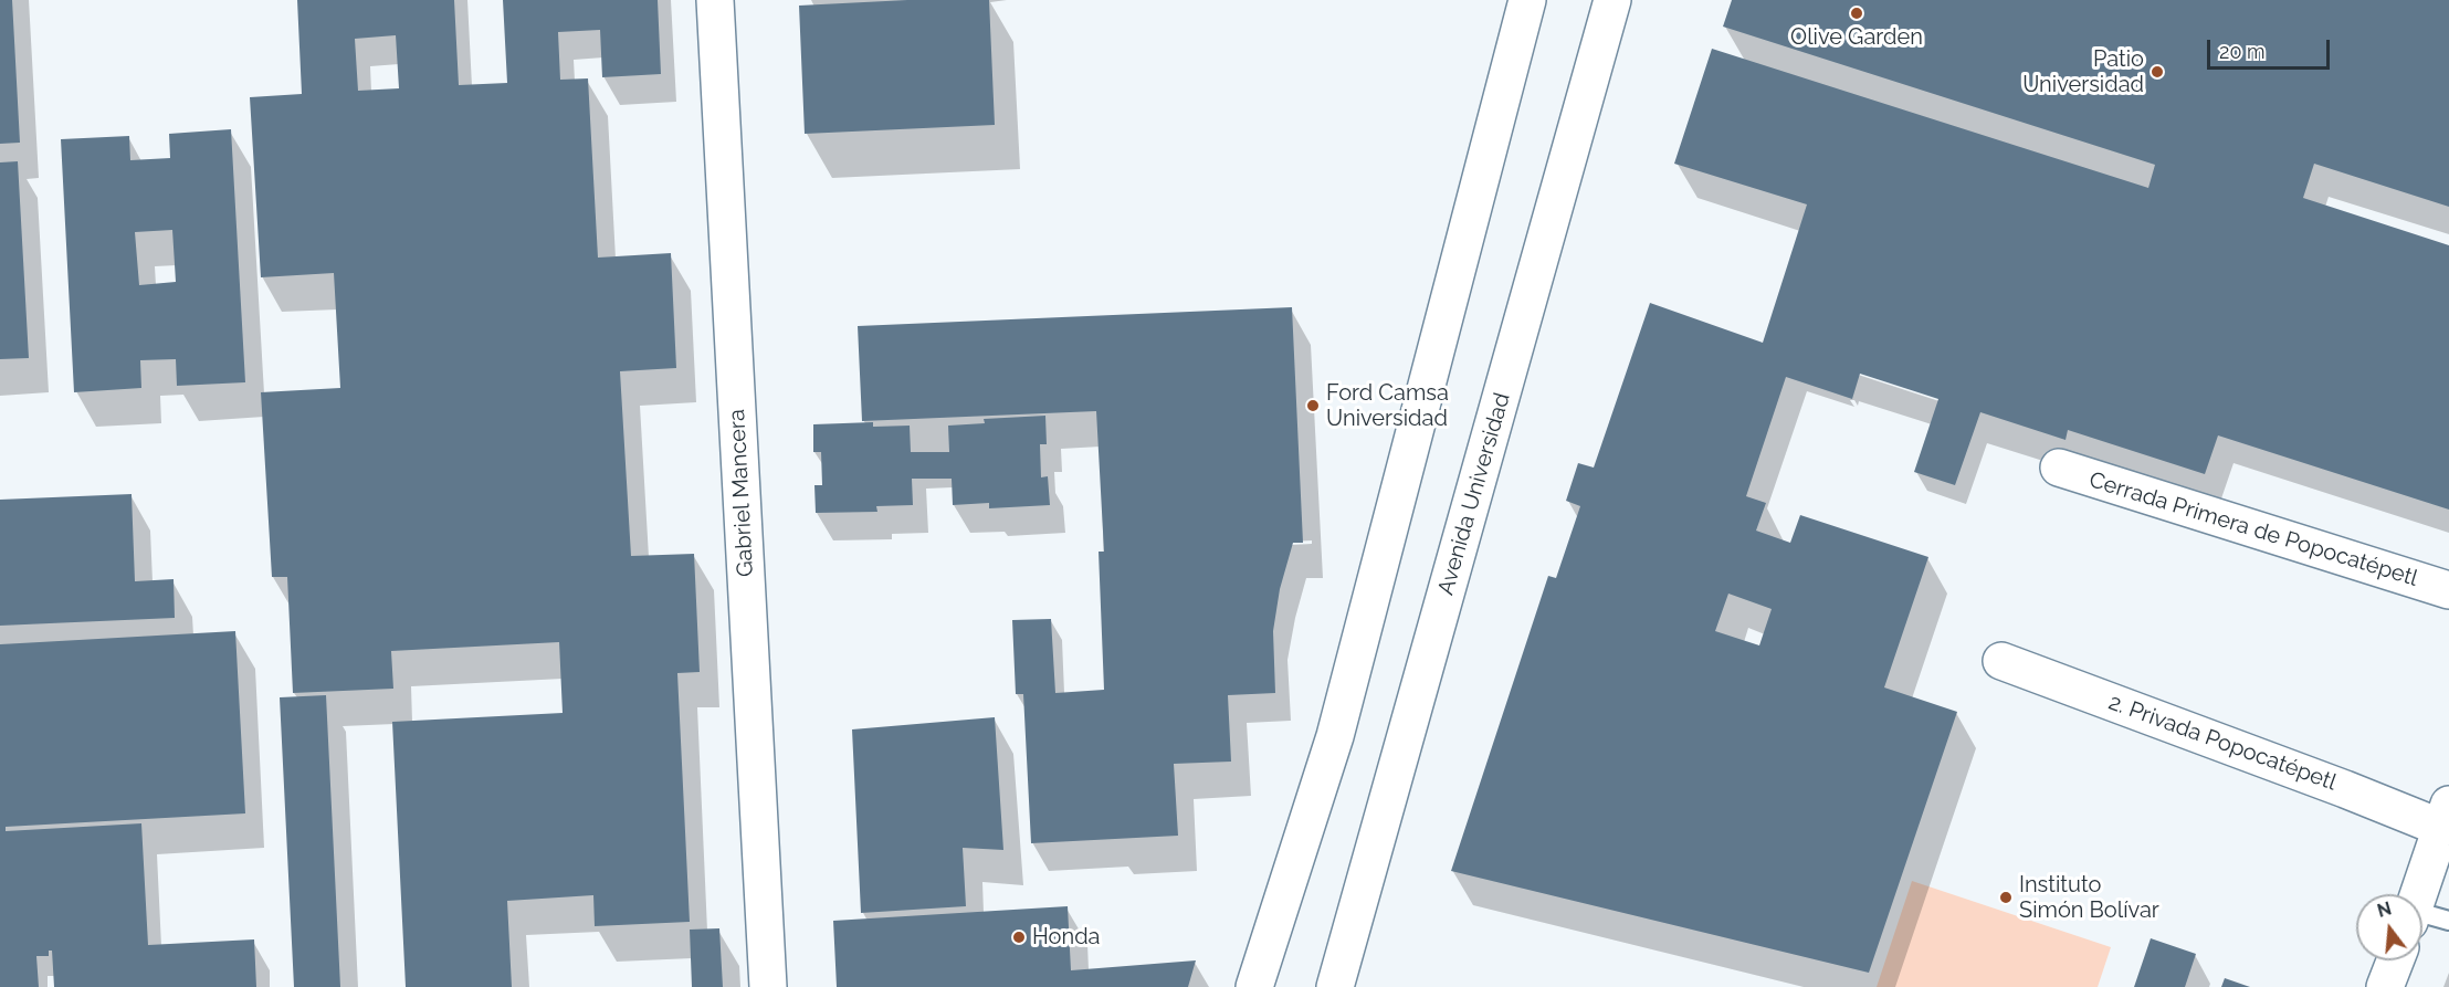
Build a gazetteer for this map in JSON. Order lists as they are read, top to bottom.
{
  "streets": {
    "main road": [
      "Gabriel Mancera",
      "Avenida Universidad",
      "Cerrada Primera de Popocatépetl",
      "2. Privada Popocatépetl"
    ]
  },
  "places": [
    "Olive Garden",
    "Patio Universidad",
    "Ford Camsa Universidad",
    "Instituto Simón Bolívar",
    "Honda"
  ],
  "scale_bar": "20 m",
  "north": "top"
}
